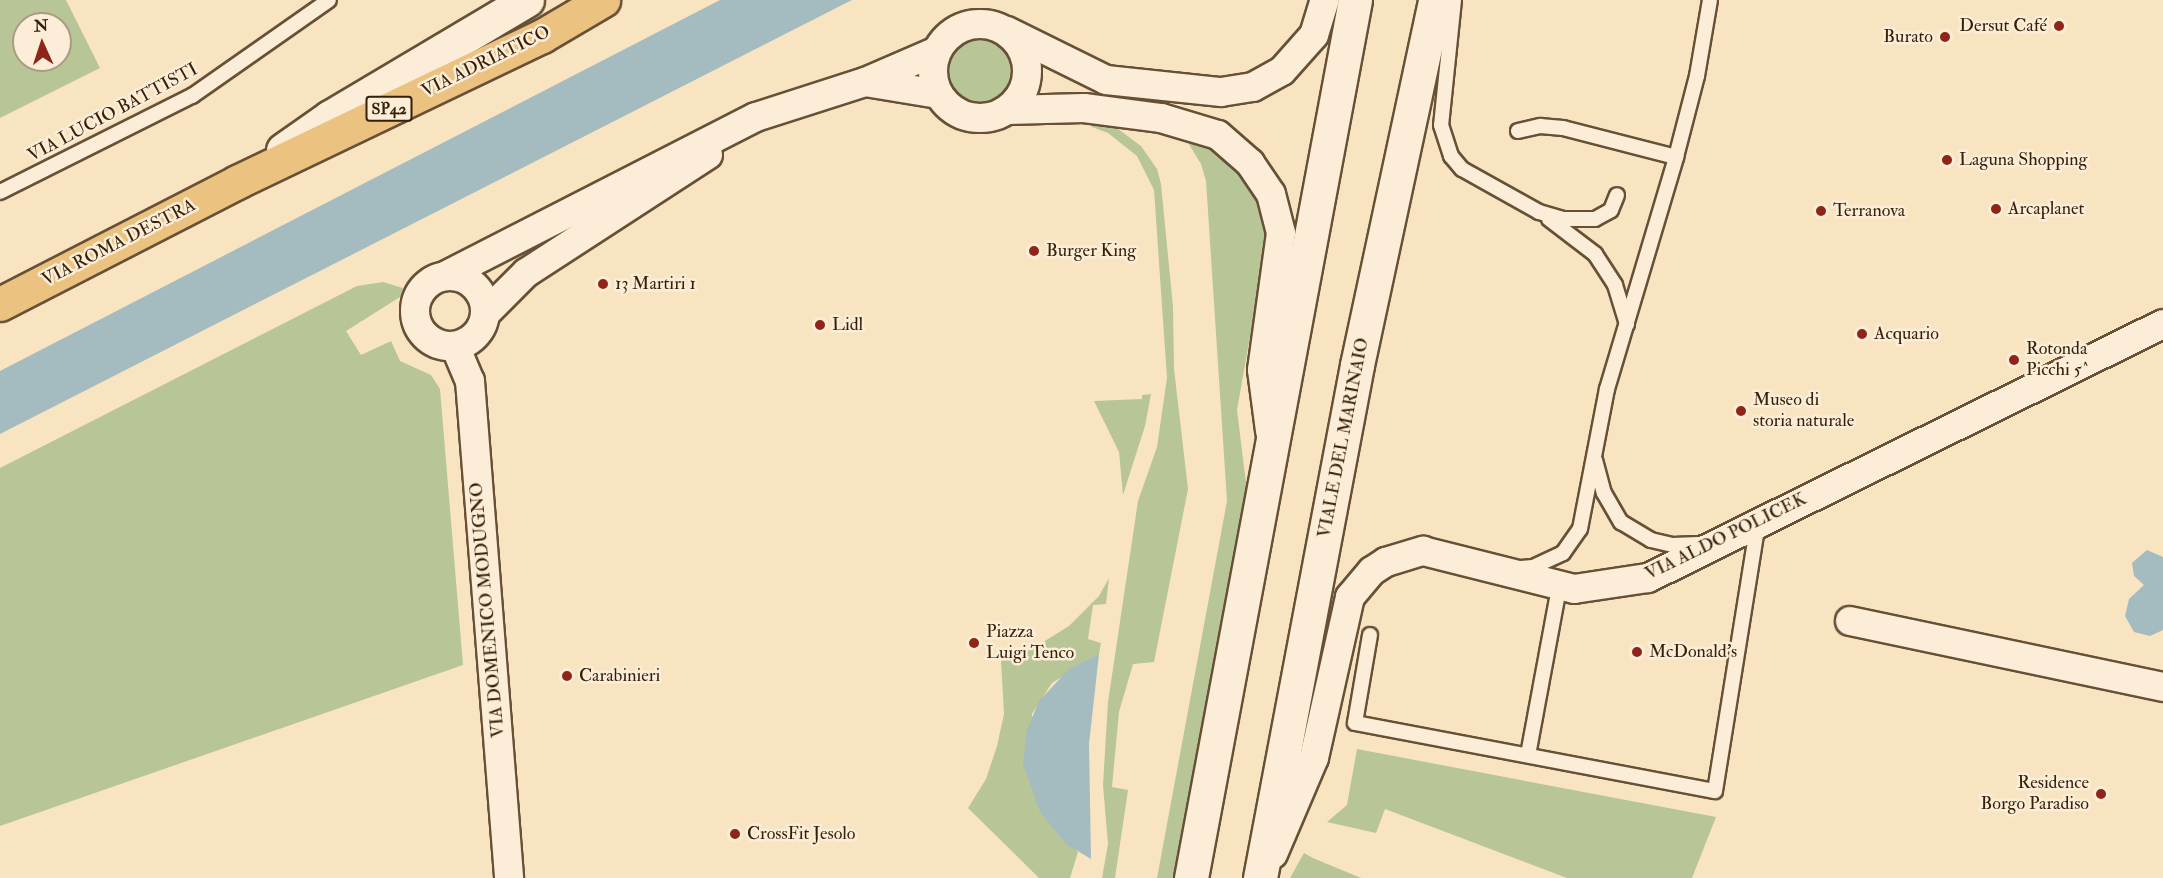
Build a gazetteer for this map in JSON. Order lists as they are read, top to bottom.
{
  "streets": {
    "main road": ["VIA ADRIATICO", "SP42", "VIA ROMA DESTRA"],
    "street": ["VIALE DEL MARINAIO", "VIA ALDO POLICEK", "VIA DOMENICO MODUGNO"],
    "lane": ["VIA LUCIO BATTISTI"]
  },
  "crossings": [
    ["VIA ADRIATICO", "SP42"],
    ["VIA ADRIATICO", "VIA ROMA DESTRA"],
    ["SP42", "VIA ROMA DESTRA"],
    ["VIALE DEL MARINAIO", "VIA ALDO POLICEK"]
  ],
  "places": [
    "Dersut Café",
    "Burato",
    "Laguna Shopping",
    "Arcaplanet",
    "Terranova",
    "Burger King",
    "13 Martiri 1",
    "Lidl",
    "Acquario",
    "Rotonda Picchi 5^",
    "Museo di storia naturale",
    "Piazza Luigi Tenco",
    "McDonald's",
    "Carabinieri",
    "Residence Borgo Paradiso",
    "CrossFit Jesolo"
  ],
  "north": "top"
}
